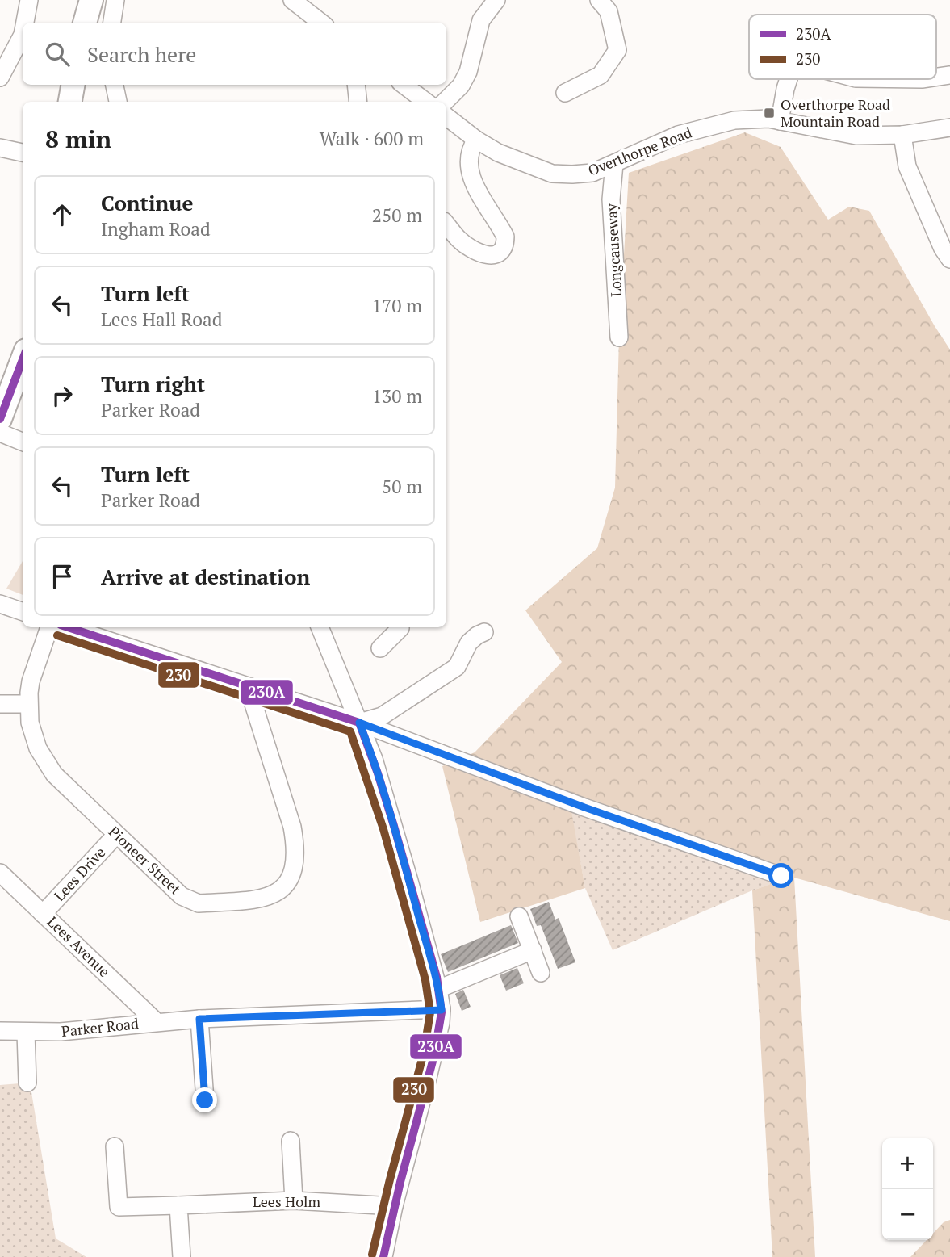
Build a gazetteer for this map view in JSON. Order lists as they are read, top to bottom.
{
  "streets": {
    "street": [
      "Overthorpe Road",
      "Longcauseway",
      "Pioneer Street",
      "Lees Drive",
      "Lees Avenue",
      "Parker Road",
      "Lees Holm"
    ]
  },
  "crossings": [
    ["Overthorpe Road", "Longcauseway"],
    ["Pioneer Street", "Lees Drive"],
    ["Lees Drive", "Lees Avenue"],
    ["Lees Avenue", "Parker Road"]
  ],
  "places": {
    "transit": ["Overthorpe Road Mountain Road"]
  },
  "lines": ["transit line 230A", "transit line 230"],
  "legend": ["230A", "230"],
  "page": {
    "search": "Search here",
    "heading": ["8 min", "Walk · 600 m"],
    "list": [
      ["Continue", "Ingham Road", "250 m"],
      ["Turn left", "Lees Hall Road", "170 m"],
      ["Turn right", "Parker Road", "130 m"],
      ["Turn left", "Parker Road", "50 m"],
      "Arrive at destination"
    ],
    "map_buttons": ["+", "−"]
  }
}
